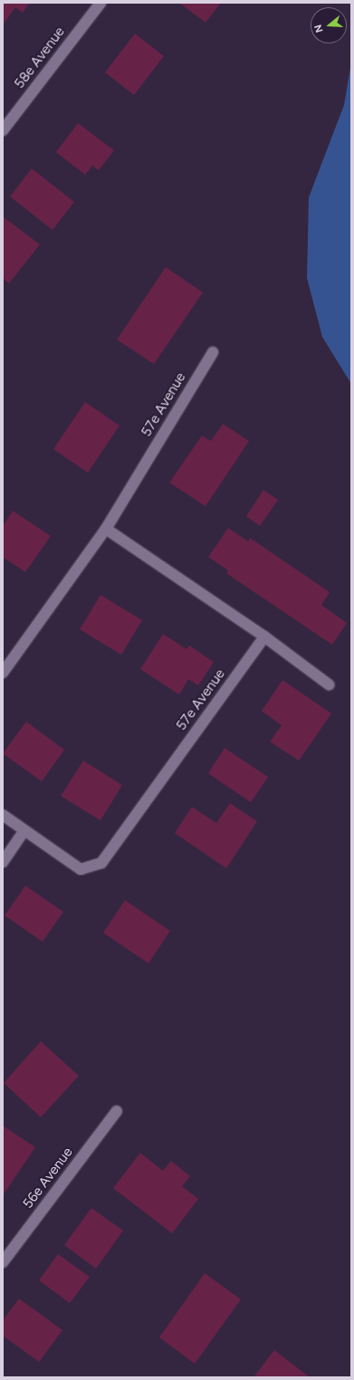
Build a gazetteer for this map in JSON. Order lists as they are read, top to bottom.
{
  "streets": {
    "street": ["58e Avenue", "57e Avenue", "56e Avenue"]
  },
  "north": "left"
}
